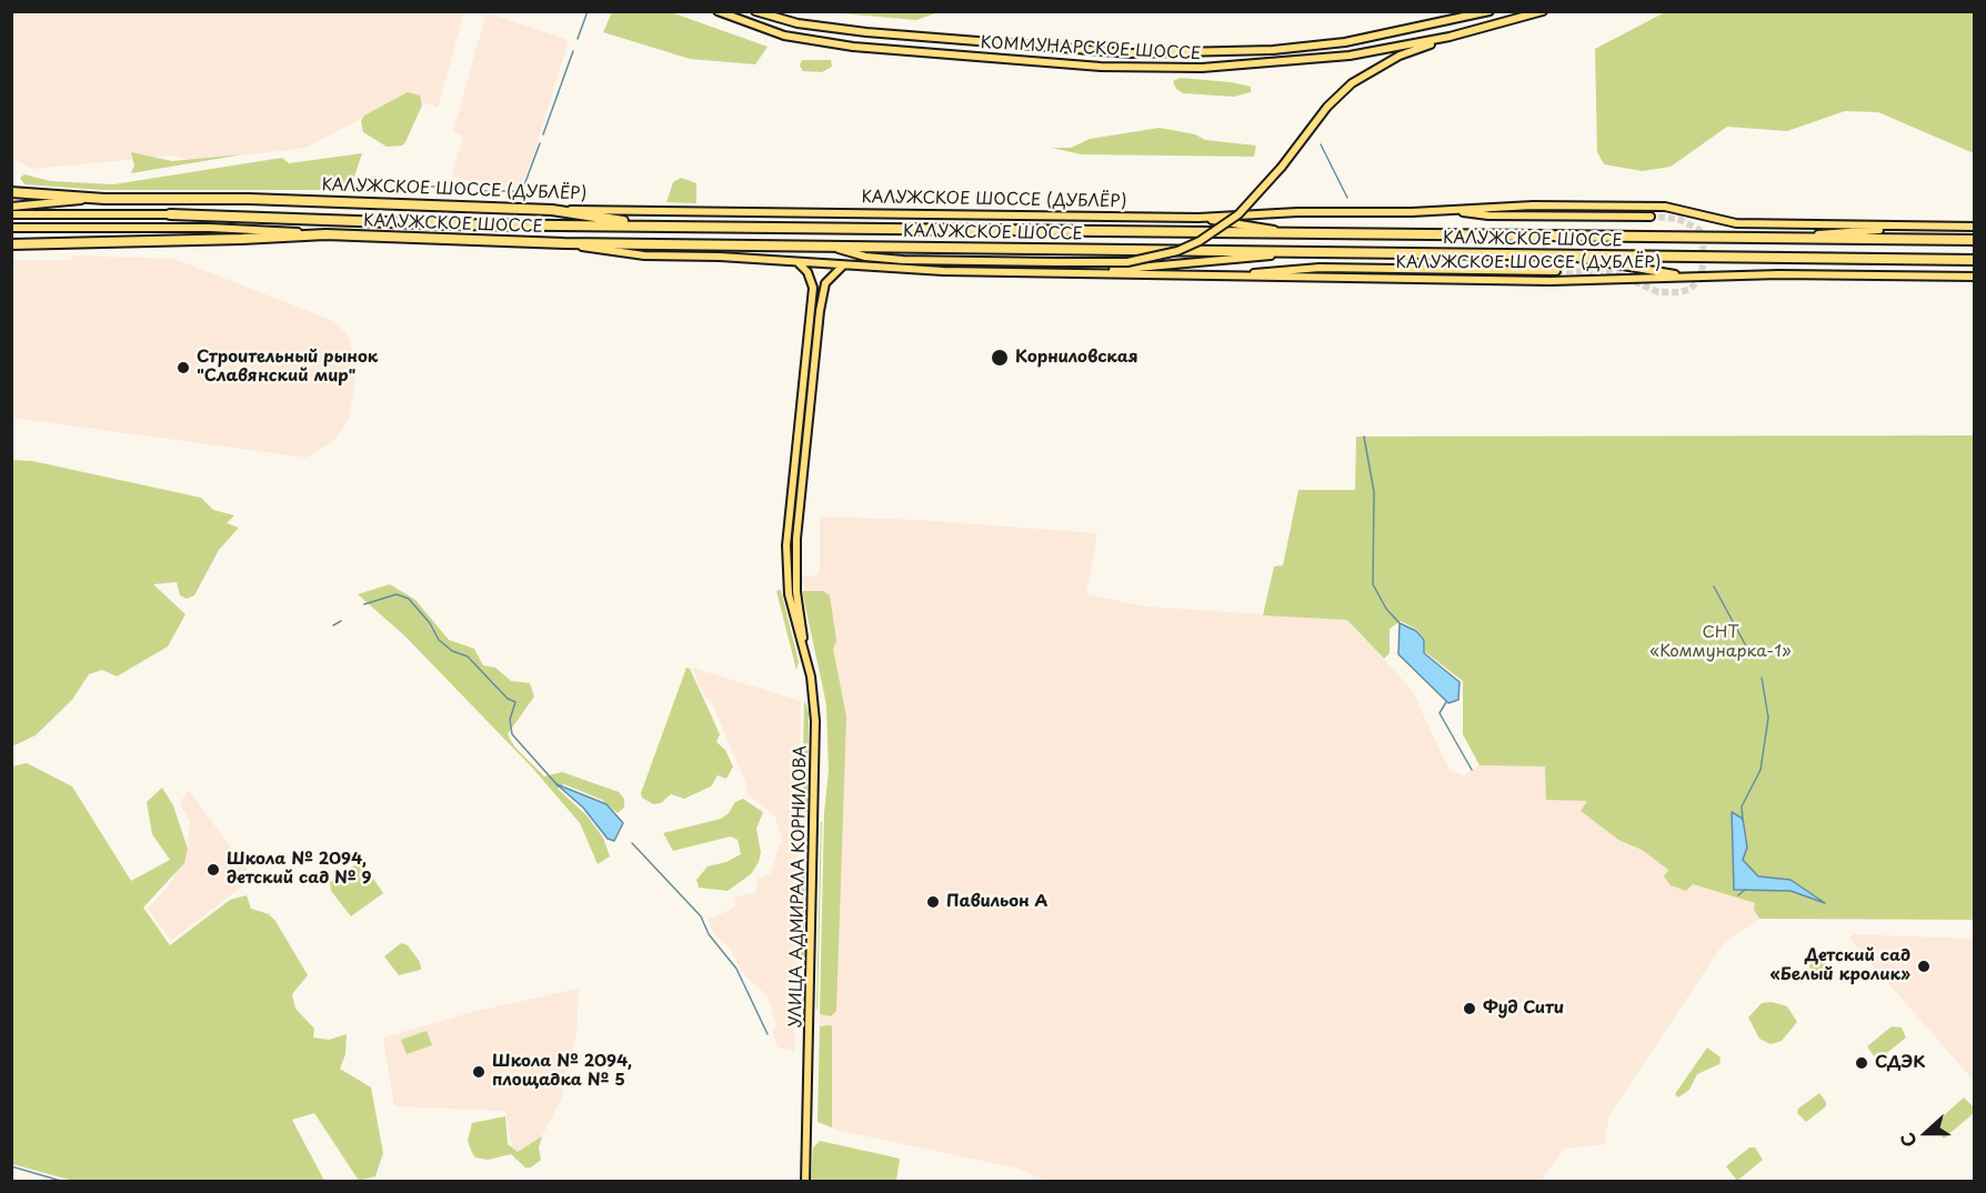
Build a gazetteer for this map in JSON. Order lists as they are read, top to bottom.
{
  "streets": {
    "highway": ["КАЛУЖСКОЕ ШОССЕ (ДУБЛЁР)", "КАЛУЖСКОЕ ШОССЕ"],
    "main road": ["КОММУНАРСКОЕ ШОССЕ", "УЛИЦА АДМИРАЛА КОРНИЛОВА"]
  },
  "crossings": [
    ["КАЛУЖСКОЕ ШОССЕ (ДУБЛЁР)", "КАЛУЖСКОЕ ШОССЕ"],
    ["КАЛУЖСКОЕ ШОССЕ (ДУБЛЁР)", "УЛИЦА АДМИРАЛА КОРНИЛОВА"]
  ],
  "parks": ["СНТ «Коммунарка-1»"],
  "places": [
    "Корниловская",
    "Строительный рынок \"Славянский мир\"",
    "Школа № 2094, детский сад № 9",
    "Павильон А",
    "Детский сад «Белый кролик»",
    "Фуд Сити",
    "СДЭК",
    "Школа № 2094, площадка № 5"
  ],
  "north": "left"
}
